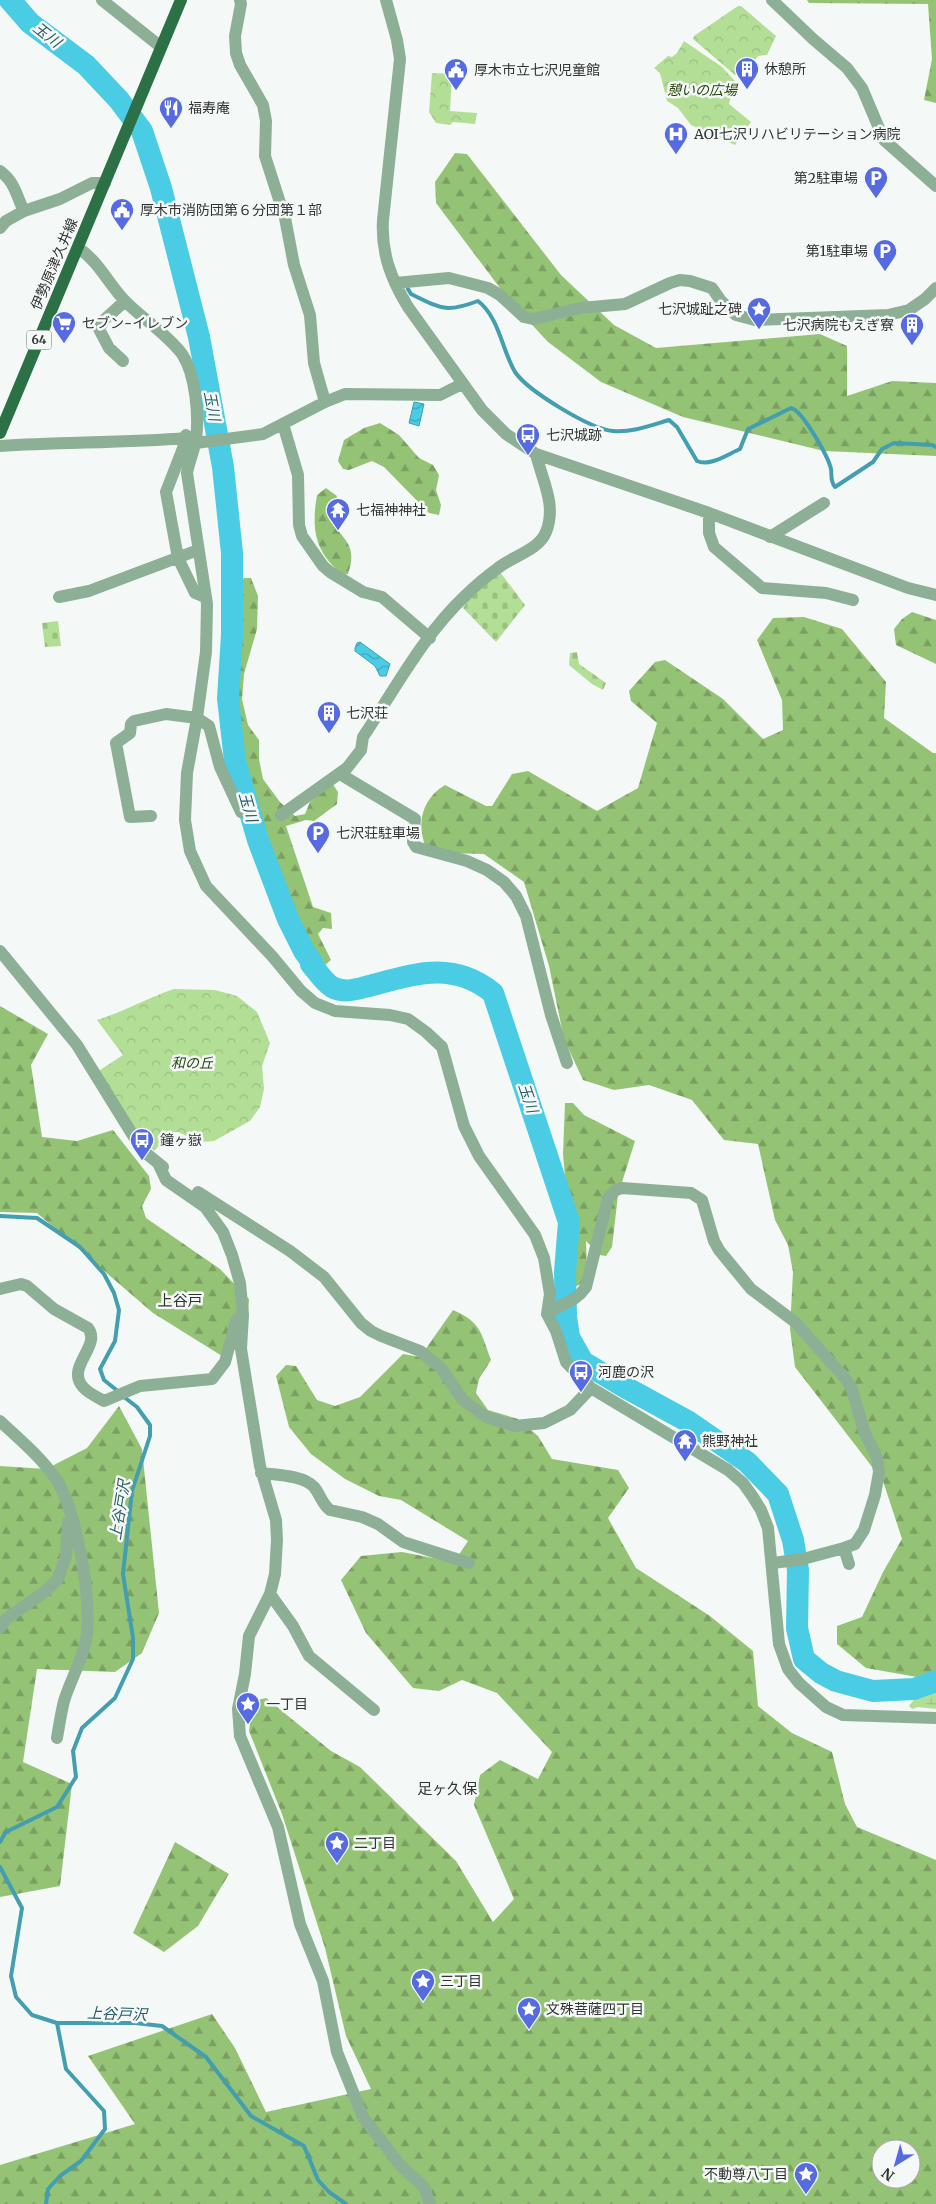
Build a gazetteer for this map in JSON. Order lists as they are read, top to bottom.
{
  "streets": {
    "main road": ["伊勢原津久井線", "64"]
  },
  "crossings": [
    ["伊勢原津久井線", "64"]
  ],
  "districts": ["上谷戸", "足ヶ久保"],
  "water": ["玉川", "上谷戸沢"],
  "parks": ["憩いの広場", "和の丘"],
  "places": {
    "building": ["休憩所", "七沢病院もえぎ寮", "七沢荘"],
    "public building": ["厚木市立七沢児童館", "厚木市消防団第６分団第１部"],
    "restaurant": ["福寿庵"],
    "hospital": ["AOI七沢リハビリテーション病院"],
    "parking": ["第2駐車場", "第1駐車場", "七沢荘駐車場"],
    "place": [
      "七沢城趾之碑",
      "一丁目",
      "二丁目",
      "三丁目",
      "文殊菩薩四丁目",
      "不動尊八丁目"
    ],
    "supermarket": ["セブン-イレブン"],
    "bus stop": ["七沢城跡", "鐘ヶ嶽", "河鹿の沢"],
    "temple": ["七福神神社", "熊野神社"]
  },
  "north": "bottom left"
}
